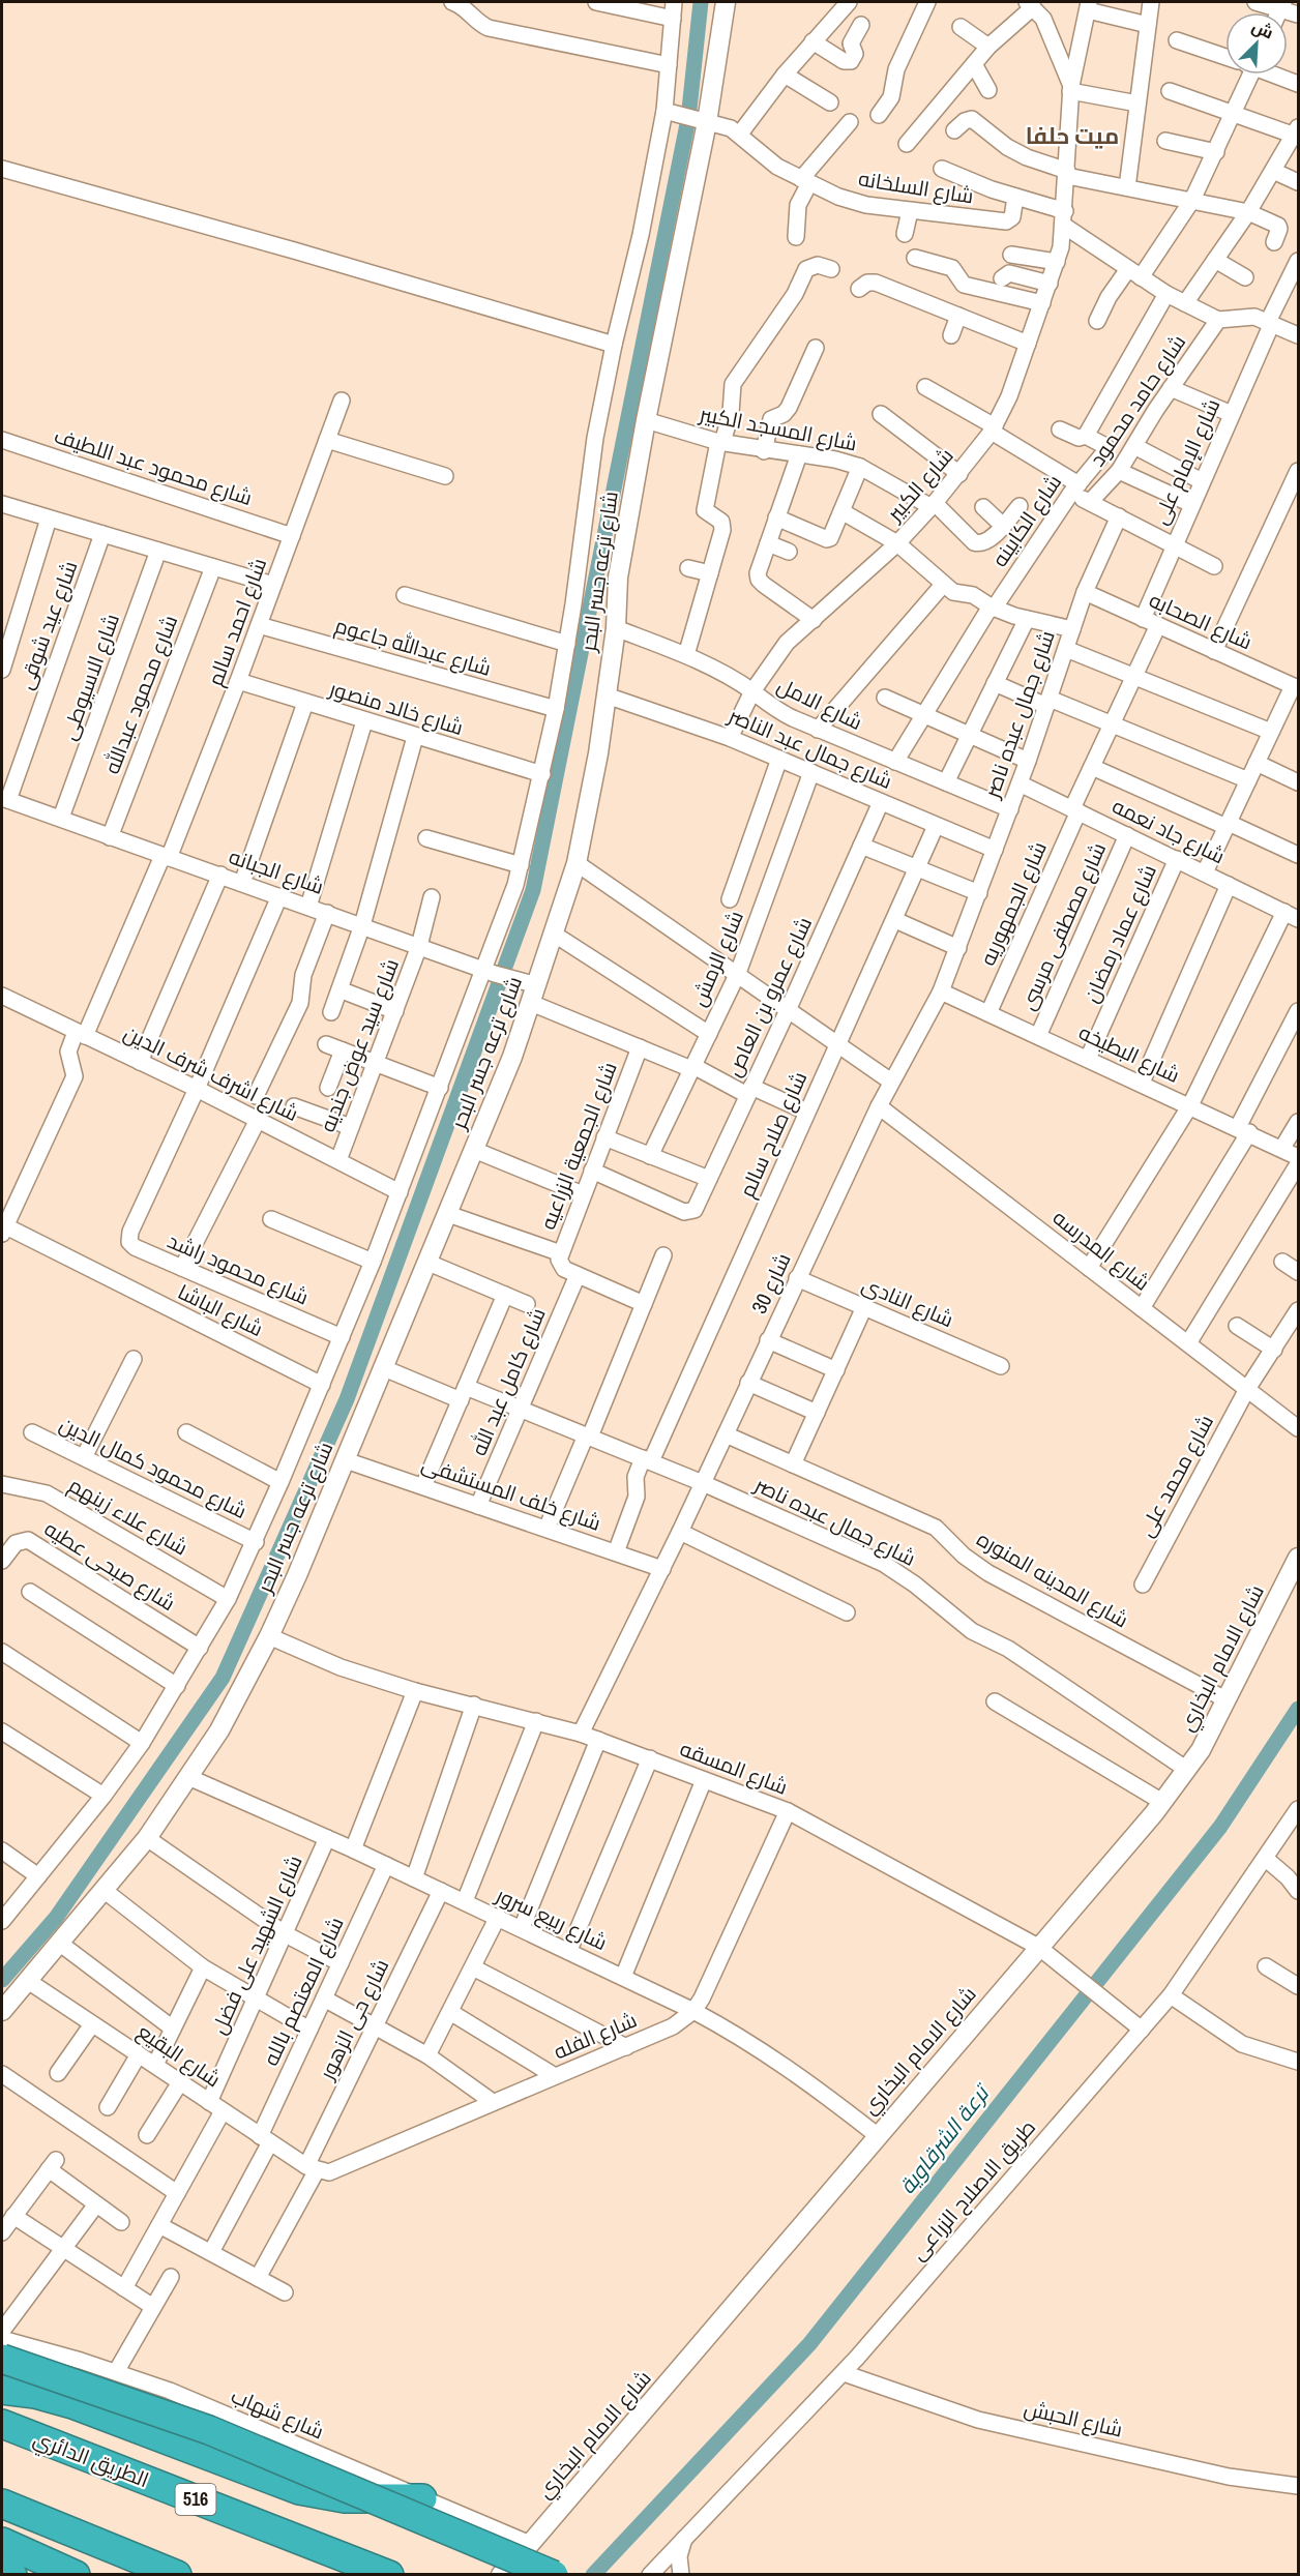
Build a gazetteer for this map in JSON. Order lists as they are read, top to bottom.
{
  "streets": {
    "highway": ["الطريق الدائري", "516"],
    "street": [
      "شارع السلخانه",
      "شارع حامد محمود",
      "شارع المسجد الكبير",
      "شارع الإمام على",
      "شارع محمود عبد اللطيف",
      "شارع الكبير",
      "شارع الكابينه",
      "شارع ترعه جسر البحر",
      "شارع الصحابه",
      "شارع احمد سالم",
      "شارع عيد شوقى",
      "شارع عبدالله جاعوم",
      "شارع الاسيوطى",
      "شارع محمود عبدالله",
      "شارع الامل",
      "شارع خالد منصور",
      "شارع جمال عبده ناصر",
      "شارع جمال عبد الناصر",
      "شارع جاد نعمه",
      "شارع الجبانه",
      "شارع الجمهوريه",
      "شارع مصطفى مرسى",
      "شارع عماد رمضان",
      "شارع الرمش",
      "شارع عمرو بن العاص",
      "شارع سيد عوض جنديه",
      "شارع البطيخه",
      "شارع اشرف شرف الدين",
      "شارع صلاح سالم",
      "شارع الجمعية الزراعيه",
      "شارع المدرسه",
      "شارع محمود راشد",
      "شارع 30",
      "شارع النادى",
      "شارع الباشا",
      "شارع كامل عبد الله",
      "شارع محمود كمال الدين",
      "شارع محمد على",
      "شارع خلف المستشفى",
      "شارع علاء زينهم",
      "شارع صبحى عطيه",
      "شارع المدينه المنوره",
      "شارع الامام البخاري",
      "شارع المسقه",
      "شارع ربيع سرور",
      "شارع الشهيد على فضل",
      "شارع المعتصم بالله",
      "شارع حى الزهور",
      "شارع الفله",
      "شارع البقيع",
      "طريق الاصلاح الزراعى",
      "شارع شهاب",
      "شارع الحبش"
    ]
  },
  "crossings": [
    ["شارع السلخانه", "شارع ترعه جسر البحر"],
    ["شارع المسجد الكبير", "شارع الكبير"],
    ["شارع المسجد الكبير", "شارع ترعه جسر البحر"],
    ["شارع الإمام على", "شارع الصحابه"],
    ["شارع محمود عبد اللطيف", "شارع احمد سالم"],
    ["شارع الكبير", "شارع الامل"],
    ["شارع الكبير", "شارع جمال عبد الناصر"],
    ["شارع الكابينه", "شارع الامل"],
    ["شارع ترعه جسر البحر", "شارع عبدالله جاعوم"],
    ["شارع ترعه جسر البحر", "شارع الامل"],
    ["شارع ترعه جسر البحر", "شارع خالد منصور"],
    ["شارع ترعه جسر البحر", "شارع جمال عبده ناصر"],
    ["شارع ترعه جسر البحر", "شارع جمال عبد الناصر"],
    ["شارع ترعه جسر البحر", "شارع الجبانه"],
    ["شارع ترعه جسر البحر", "شارع اشرف شرف الدين"],
    ["شارع ترعه جسر البحر", "شارع محمود راشد"],
    ["شارع ترعه جسر البحر", "شارع الباشا"],
    ["شارع ترعه جسر البحر", "شارع محمود كمال الدين"],
    ["شارع ترعه جسر البحر", "شارع خلف المستشفى"],
    ["شارع ترعه جسر البحر", "شارع علاء زينهم"],
    ["شارع ترعه جسر البحر", "شارع صبحى عطيه"],
    ["شارع ترعه جسر البحر", "شارع المسقه"],
    ["شارع ترعه جسر البحر", "شارع ربيع سرور"],
    ["شارع ترعه جسر البحر", "شارع البقيع"],
    ["شارع الصحابه", "شارع جمال عبده ناصر"],
    ["شارع الصحابه", "شارع الجمهوريه"],
    ["شارع احمد سالم", "شارع عبدالله جاعوم"],
    ["شارع احمد سالم", "شارع خالد منصور"],
    ["شارع احمد سالم", "شارع الجبانه"],
    ["شارع احمد سالم", "شارع اشرف شرف الدين"],
    ["شارع احمد سالم", "شارع الباشا"],
    ["شارع عيد شوقى", "شارع الجبانه"],
    ["شارع الاسيوطى", "شارع الجبانه"],
    ["شارع محمود عبدالله", "شارع الجبانه"],
    ["شارع الامل", "شارع جمال عبده ناصر"],
    ["شارع جمال عبده ناصر", "شارع جمال عبد الناصر"],
    ["شارع جمال عبده ناصر", "شارع جاد نعمه"],
    ["شارع جمال عبده ناصر", "شارع صلاح سالم"],
    ["شارع جمال عبده ناصر", "شارع 30"],
    ["شارع جمال عبده ناصر", "شارع كامل عبد الله"],
    ["شارع جمال عبده ناصر", "شارع الامام البخاري"],
    ["شارع جمال عبد الناصر", "شارع الرمش"],
    ["شارع جمال عبد الناصر", "شارع عمرو بن العاص"],
    ["شارع جمال عبد الناصر", "شارع صلاح سالم"],
    ["شارع جمال عبد الناصر", "شارع 30"],
    ["شارع جاد نعمه", "شارع الجمهوريه"],
    ["شارع جاد نعمه", "شارع مصطفى مرسى"],
    ["شارع جاد نعمه", "شارع عماد رمضان"],
    ["شارع الجبانه", "شارع الرمش"],
    ["شارع الجبانه", "شارع عمرو بن العاص"],
    ["شارع الجبانه", "شارع سيد عوض جنديه"],
    ["شارع الجبانه", "شارع صلاح سالم"],
    ["شارع الجبانه", "شارع الجمعية الزراعيه"],
    ["شارع الجمهوريه", "شارع البطيخه"],
    ["شارع مصطفى مرسى", "شارع البطيخه"],
    ["شارع عماد رمضان", "شارع البطيخه"],
    ["شارع عمرو بن العاص", "شارع الجمعية الزراعيه"],
    ["شارع سيد عوض جنديه", "شارع اشرف شرف الدين"],
    ["شارع البطيخه", "شارع 30"],
    ["شارع اشرف شرف الدين", "شارع محمود راشد"],
    ["شارع صلاح سالم", "شارع خلف المستشفى"],
    ["شارع المدرسه", "شارع 30"],
    ["شارع المدرسه", "شارع محمد على"],
    ["شارع 30", "شارع النادى"],
    ["شارع 30", "شارع خلف المستشفى"],
    ["شارع 30", "شارع المدينه المنوره"],
    ["شارع 30", "شارع المسقه"],
    ["شارع كامل عبد الله", "شارع خلف المستشفى"],
    ["شارع المدينه المنوره", "شارع الامام البخاري"],
    ["شارع الامام البخاري", "شارع المسقه"],
    ["شارع الامام البخاري", "شارع ربيع سرور"],
    ["شارع الامام البخاري", "شارع شهاب"],
    ["شارع المسقه", "شارع الفله"],
    ["شارع المسقه", "طريق الاصلاح الزراعى"],
    ["شارع ربيع سرور", "شارع الشهيد على فضل"],
    ["شارع ربيع سرور", "شارع المعتصم بالله"],
    ["شارع ربيع سرور", "شارع حى الزهور"],
    ["شارع ربيع سرور", "شارع الفله"],
    ["شارع الشهيد على فضل", "شارع البقيع"],
    ["شارع المعتصم بالله", "شارع البقيع"],
    ["شارع حى الزهور", "شارع الفله"],
    ["شارع حى الزهور", "شارع البقيع"],
    ["شارع الفله", "شارع البقيع"],
    ["طريق الاصلاح الزراعى", "شارع الحبش"]
  ],
  "districts": ["ميت حلفا"],
  "water": ["ترعة الشرقاوية"],
  "north": "top right"
}
